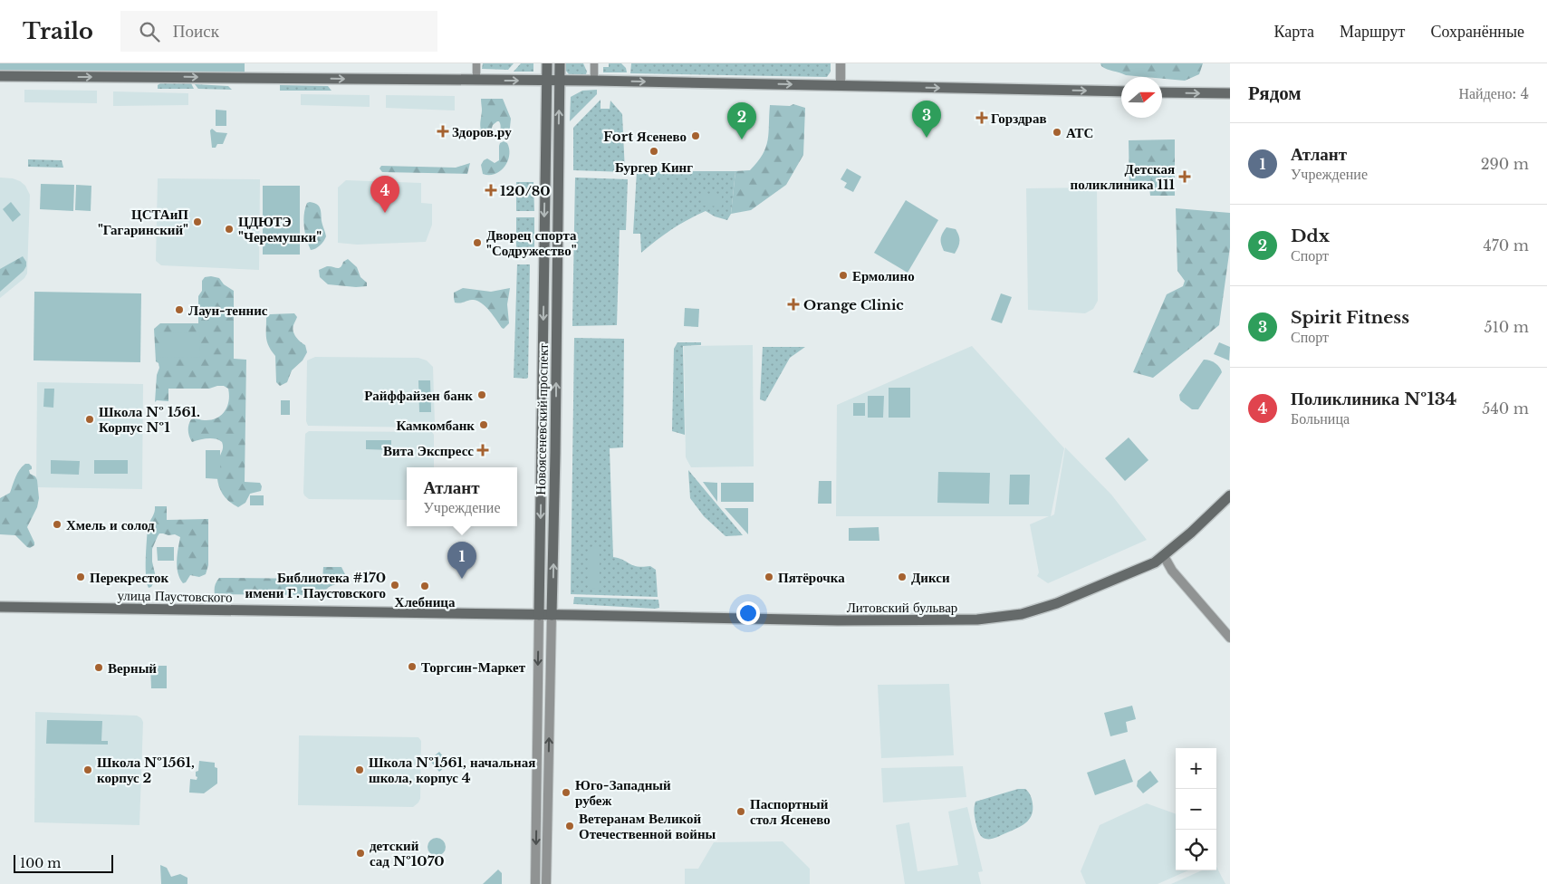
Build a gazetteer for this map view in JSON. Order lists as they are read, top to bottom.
{
  "streets": {
    "main road": ["Новоясеневский проспект", "улица Паустовского", "Литовский бульвар"]
  },
  "crossings": [
    ["Новоясеневский проспект", "улица Паустовского"],
    ["Новоясеневский проспект", "Литовский бульвар"],
    ["улица Паустовского", "Литовский бульвар"]
  ],
  "places": {
    "health": [
      "Горздрав",
      "Здоров.ру",
      "Детская поликлиника 111",
      "120/80",
      "Orange Clinic",
      "Вита Экспресс"
    ],
    "other": [
      "АТС",
      "Fort Ясенево",
      "Бургер Кинг",
      "ЦСТАиП \"Гагаринский\"",
      "ЦДЮТЭ \"Черемушки\"",
      "Дворец спорта \"Содружество\"",
      "Ермолино",
      "Лаун-теннис",
      "Райффайзен банк",
      "Школа № 1561. Корпус №1",
      "Камкомбанк",
      "Хмель и солод",
      "Перекресток",
      "Пятёрочка",
      "Дикси",
      "Библиотека #170 имени Г. Паустовского",
      "Хлебница",
      "Торгсин-Маркет",
      "Верный",
      "Школа №1561, корпус 2",
      "Школа №1561, начальная школа, корпус 4",
      "Юго-Западный рубеж",
      "Паспортный стол Ясенево",
      "Ветеранам Великой Отечественной войны",
      "детский сад №1070"
    ]
  },
  "scale_bar": "100 m",
  "north": "right",
  "page": {
    "header": "Trailo",
    "search": "Поиск",
    "nav": ["Карта", "Маршрут", "Сохранённые"],
    "heading": ["Рядом", "Найдено: 4"],
    "pins": [
      "3",
      "2",
      "4",
      "1"
    ],
    "list": [
      {
        "mark": "1",
        "name": "Атлант",
        "note": "Учреждение",
        "value": "290 m"
      },
      {
        "mark": "2",
        "name": "Ddx",
        "note": "Спорт",
        "value": "470 m"
      },
      {
        "mark": "3",
        "name": "Spirit Fitness",
        "note": "Спорт",
        "value": "510 m"
      },
      {
        "mark": "4",
        "name": "Поликлиника №134",
        "note": "Больница",
        "value": "540 m"
      }
    ],
    "popup": ["Атлант", "Учреждение"],
    "map_buttons": ["+", "−"],
    "scale": "100 m"
  }
}
